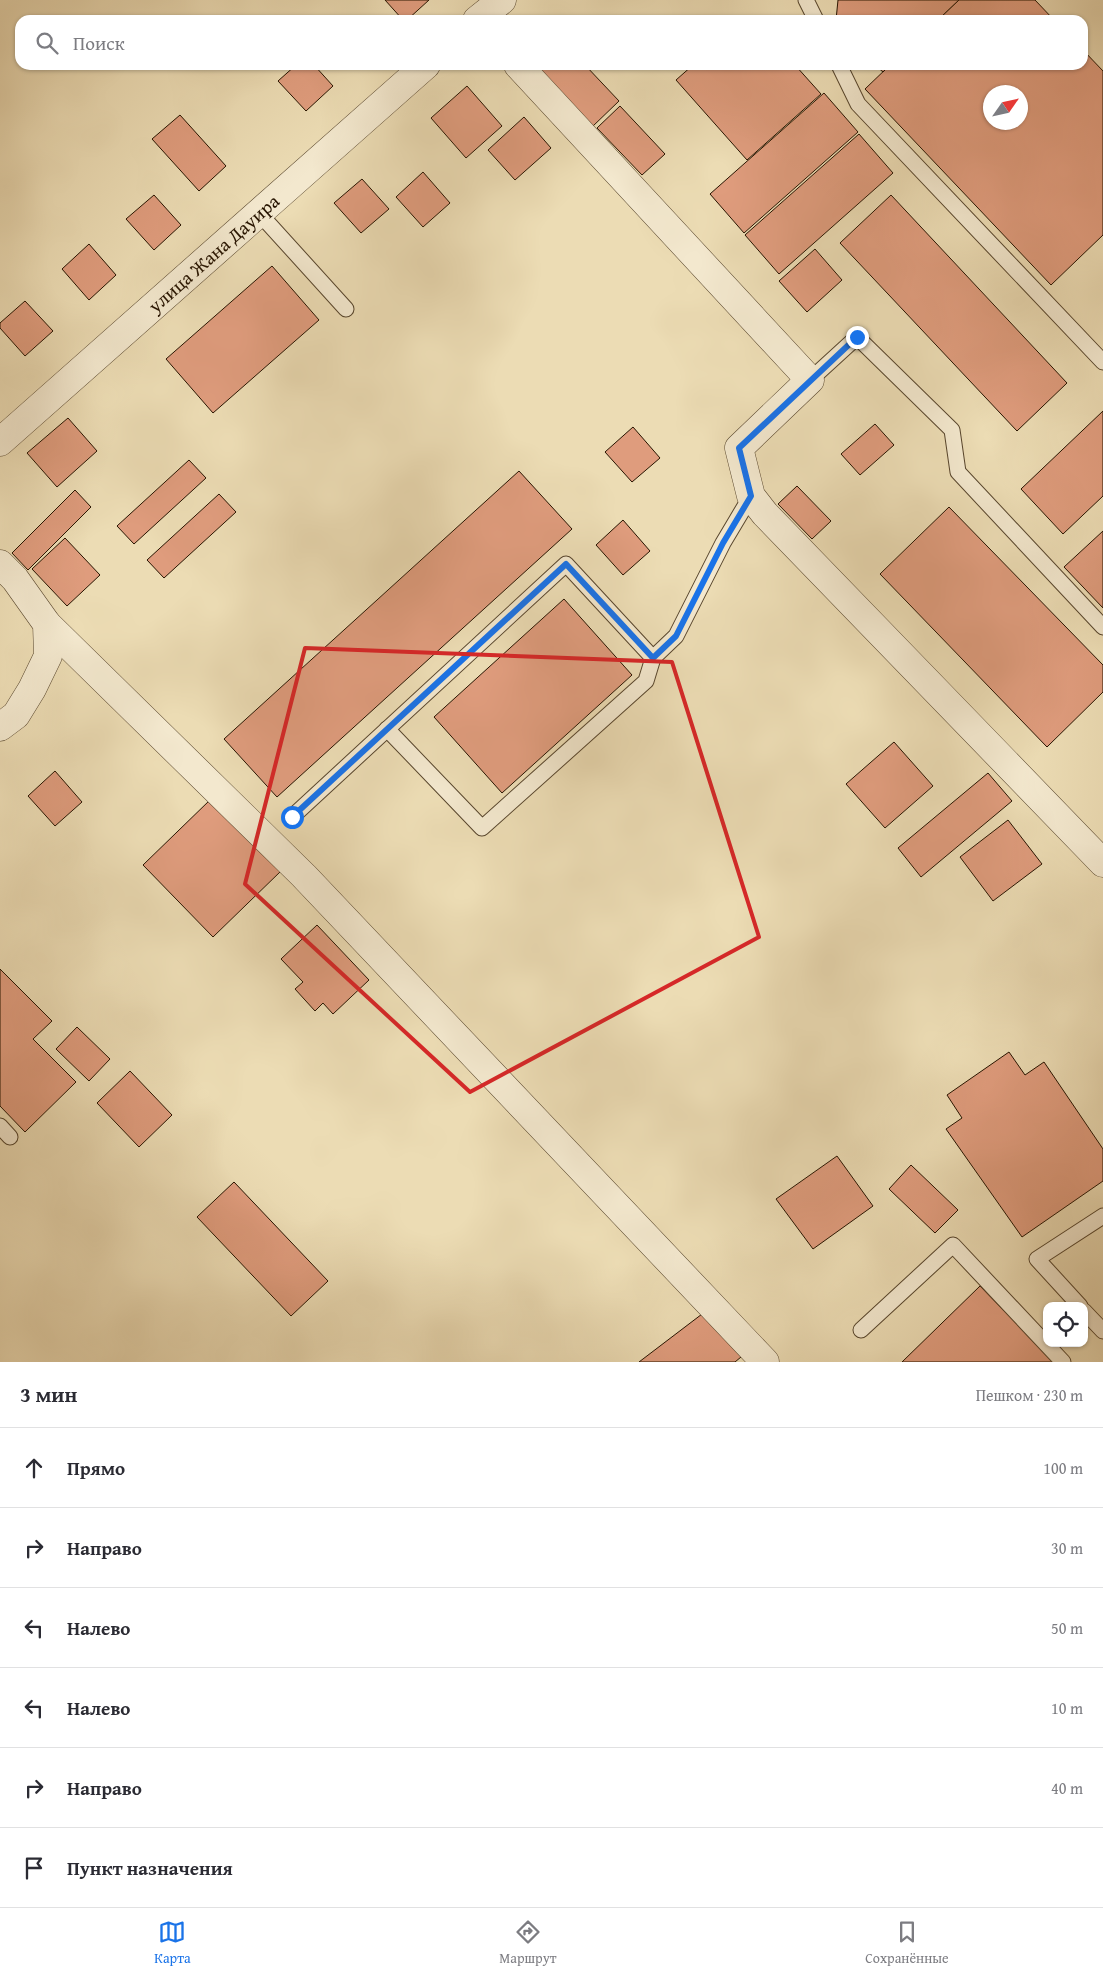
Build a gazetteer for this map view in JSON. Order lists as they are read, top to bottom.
{
  "streets": {
    "street": ["улица Жана Дауира"]
  },
  "north": "top right",
  "page": {
    "search": "Поиск",
    "heading": ["3 мин", "Пешком · 230 m"],
    "list": [
      ["Прямо", "100 m"],
      ["Направо", "30 m"],
      ["Налево", "50 m"],
      ["Налево", "10 m"],
      ["Направо", "40 m"],
      "Пункт назначения"
    ],
    "nav": ["Карта", "Маршрут", "Сохранённые"]
  }
}
